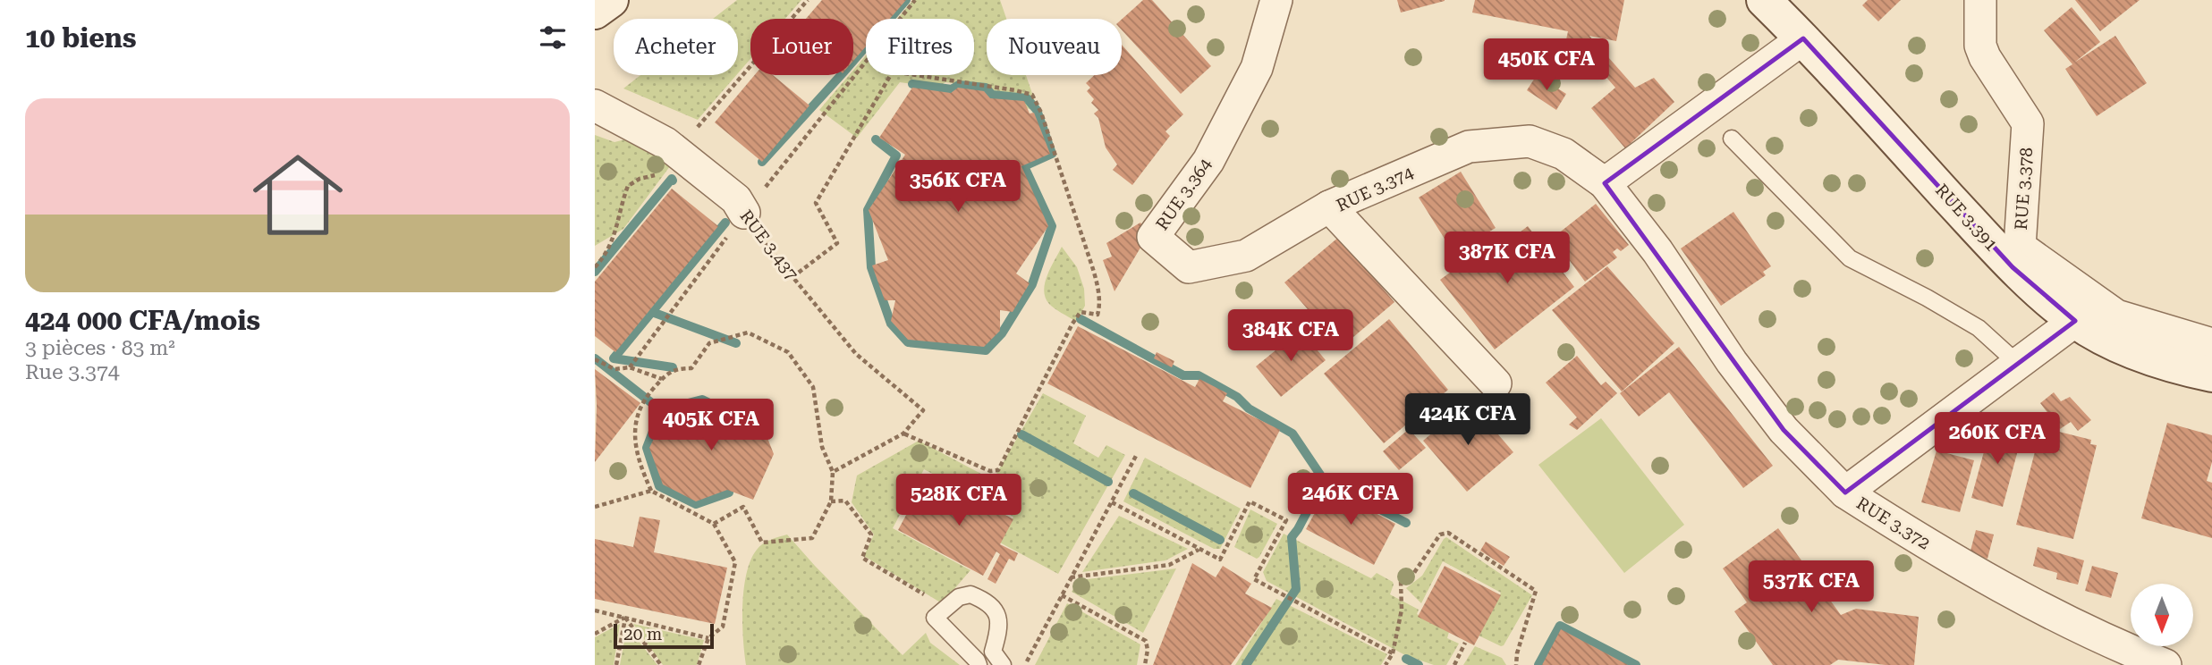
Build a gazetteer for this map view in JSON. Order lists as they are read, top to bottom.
{
  "streets": {
    "main road": ["RUE 3.391"],
    "street": [
      "RUE 3.374",
      "RUE 3.378",
      "RUE 3.364",
      "RUE 3.437",
      "RUE 3.372"
    ]
  },
  "crossings": [
    ["RUE 3.374", "RUE 3.364"],
    ["RUE 3.374", "RUE 3.372"],
    ["RUE 3.391", "RUE 3.372"]
  ],
  "scale_bar": "20 m",
  "north": "bottom",
  "page": {
    "heading": "10 biens",
    "chip": [
      "Acheter",
      "Louer",
      "Filtres",
      "Nouveau"
    ],
    "price": [
      "450K CFA",
      "356K CFA",
      "387K CFA",
      "384K CFA",
      "424K CFA",
      "405K CFA",
      "260K CFA",
      "246K CFA",
      "528K CFA",
      "537K CFA"
    ],
    "list": [
      {
        "name": "424 000 CFA/mois",
        "note": "3 pièces · 83 m² · Rue 3.374"
      }
    ],
    "scale": "20 m"
  }
}
